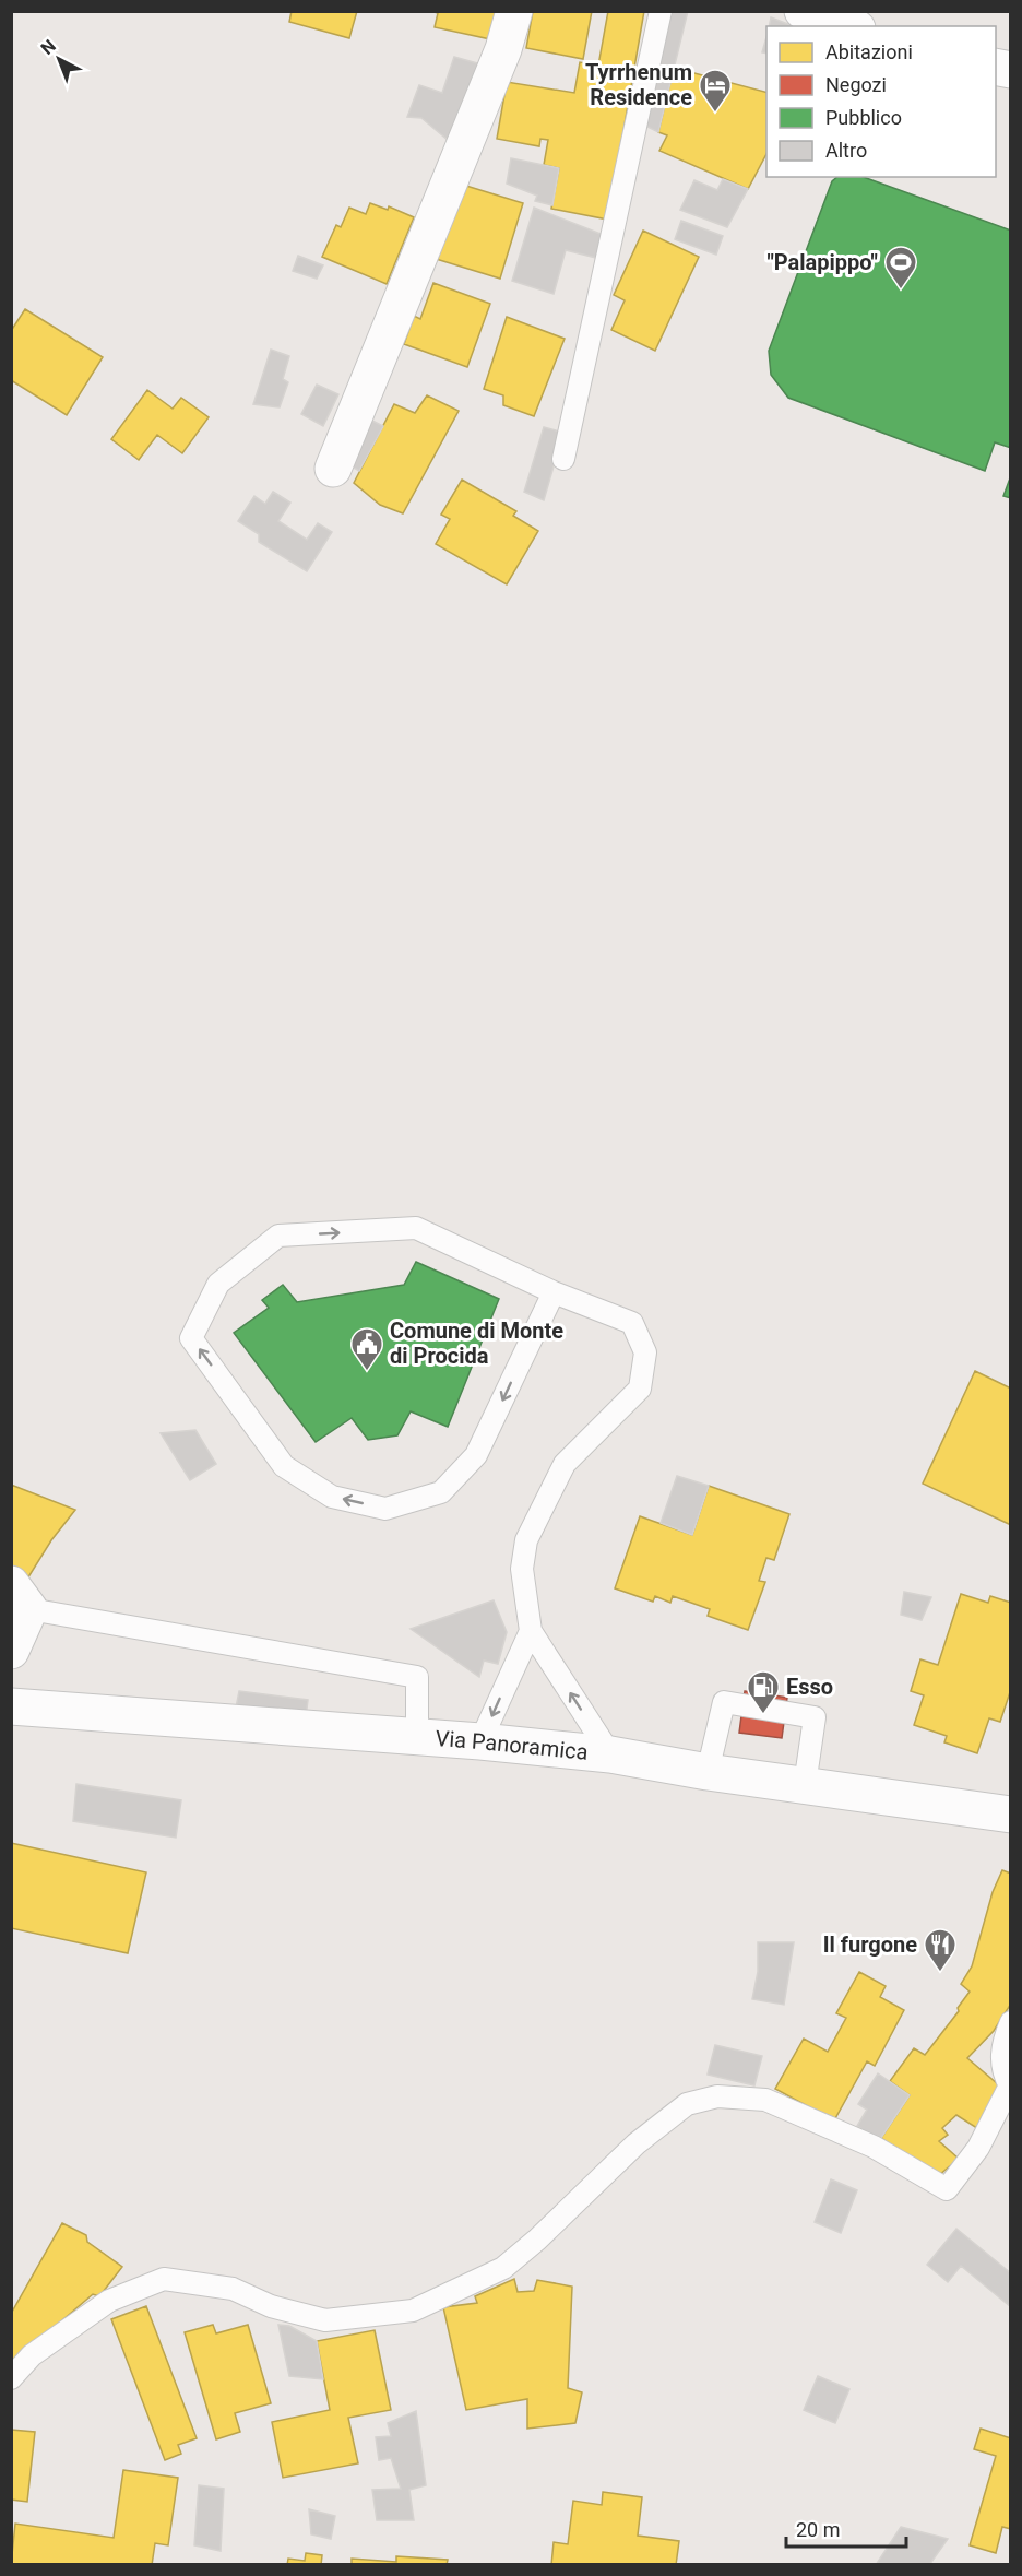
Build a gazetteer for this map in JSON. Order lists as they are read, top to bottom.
{
  "streets": {
    "street": ["Via Panoramica"]
  },
  "places": {
    "hotel": ["Tyrrhenum Residence"],
    "sports": ["\"Palapippo\""],
    "public building": ["Comune di Monte di Procida"],
    "fuel station": ["Esso"],
    "restaurant": ["Il furgone"]
  },
  "legend": [
    "Abitazioni",
    "Negozi",
    "Pubblico",
    "Altro"
  ],
  "scale_bar": "20 m",
  "north": "top left"
}
